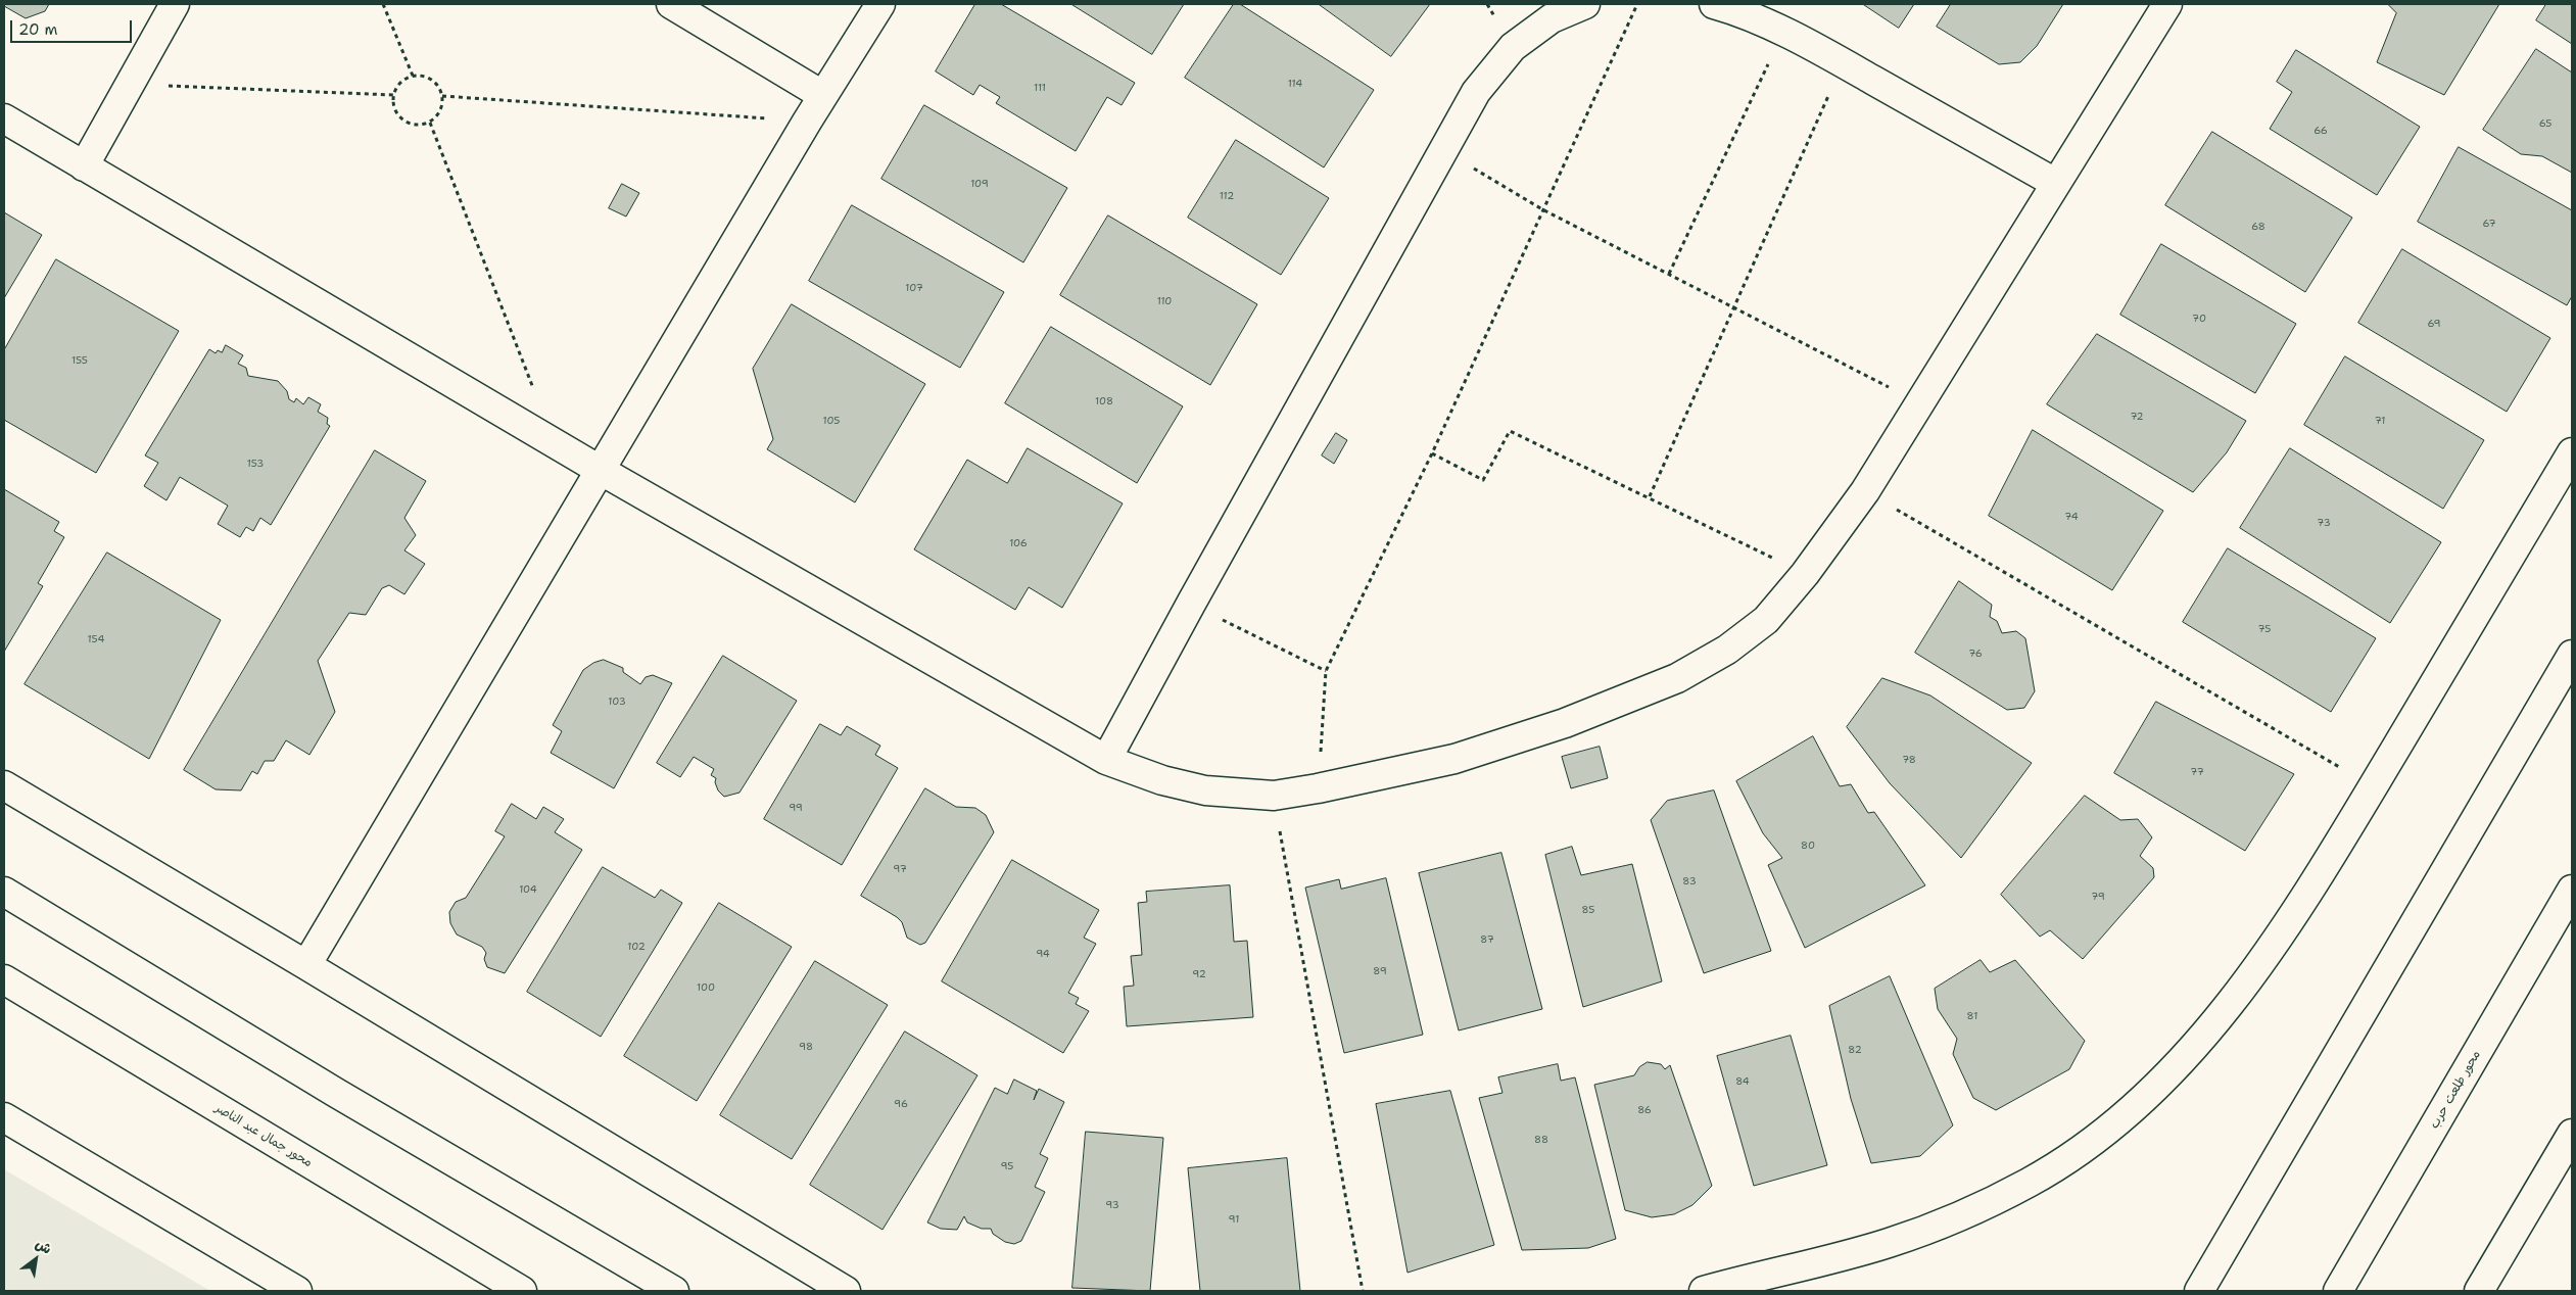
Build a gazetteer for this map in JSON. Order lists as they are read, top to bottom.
{
  "streets": {
    "street": ["محور طلعت حرب", "محور جمال عبد الناصر"]
  },
  "house_numbers": [
    "114",
    "111",
    "65",
    "66",
    "109",
    "112",
    "67",
    "68",
    "107",
    "110",
    "70",
    "69",
    "155",
    "108",
    "72",
    "105",
    "71",
    "153",
    "74",
    "73",
    "106",
    "75",
    "154",
    "76",
    "103",
    "78",
    "77",
    "99",
    "80",
    "97",
    "83",
    "104",
    "79",
    "85",
    "87",
    "102",
    "94",
    "89",
    "92",
    "100",
    "81",
    "98",
    "82",
    "84",
    "96",
    "86",
    "88",
    "95",
    "93",
    "91"
  ],
  "scale_bar": "20 m",
  "north": "top right"
}
